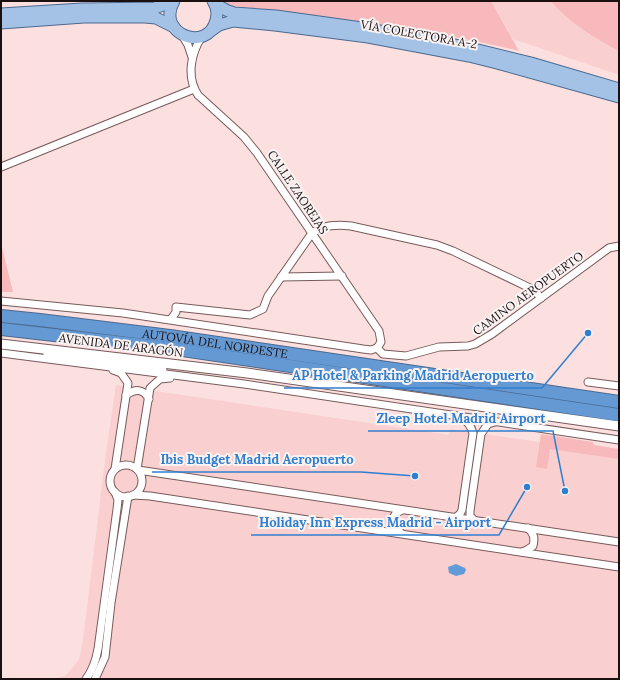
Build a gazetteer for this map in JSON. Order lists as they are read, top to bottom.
{
  "streets": {
    "highway": ["AUTOVÍA DEL NORDESTE"],
    "main road": ["VÍA COLECTORA A-2"],
    "street": ["CALLE ZAOREJAS", "CAMINO AEROPUERTO", "AVENIDA DE ARAGÓN"]
  },
  "crossings": [
    ["CALLE ZAOREJAS", "CAMINO AEROPUERTO"]
  ],
  "places": [
    "AP Hotel & Parking Madrid Aeropuerto",
    "Ibis Budget Madrid Aeropuerto",
    "Holiday Inn Express Madrid - Airport",
    "Zleep Hotel Madrid Airport"
  ]
}
